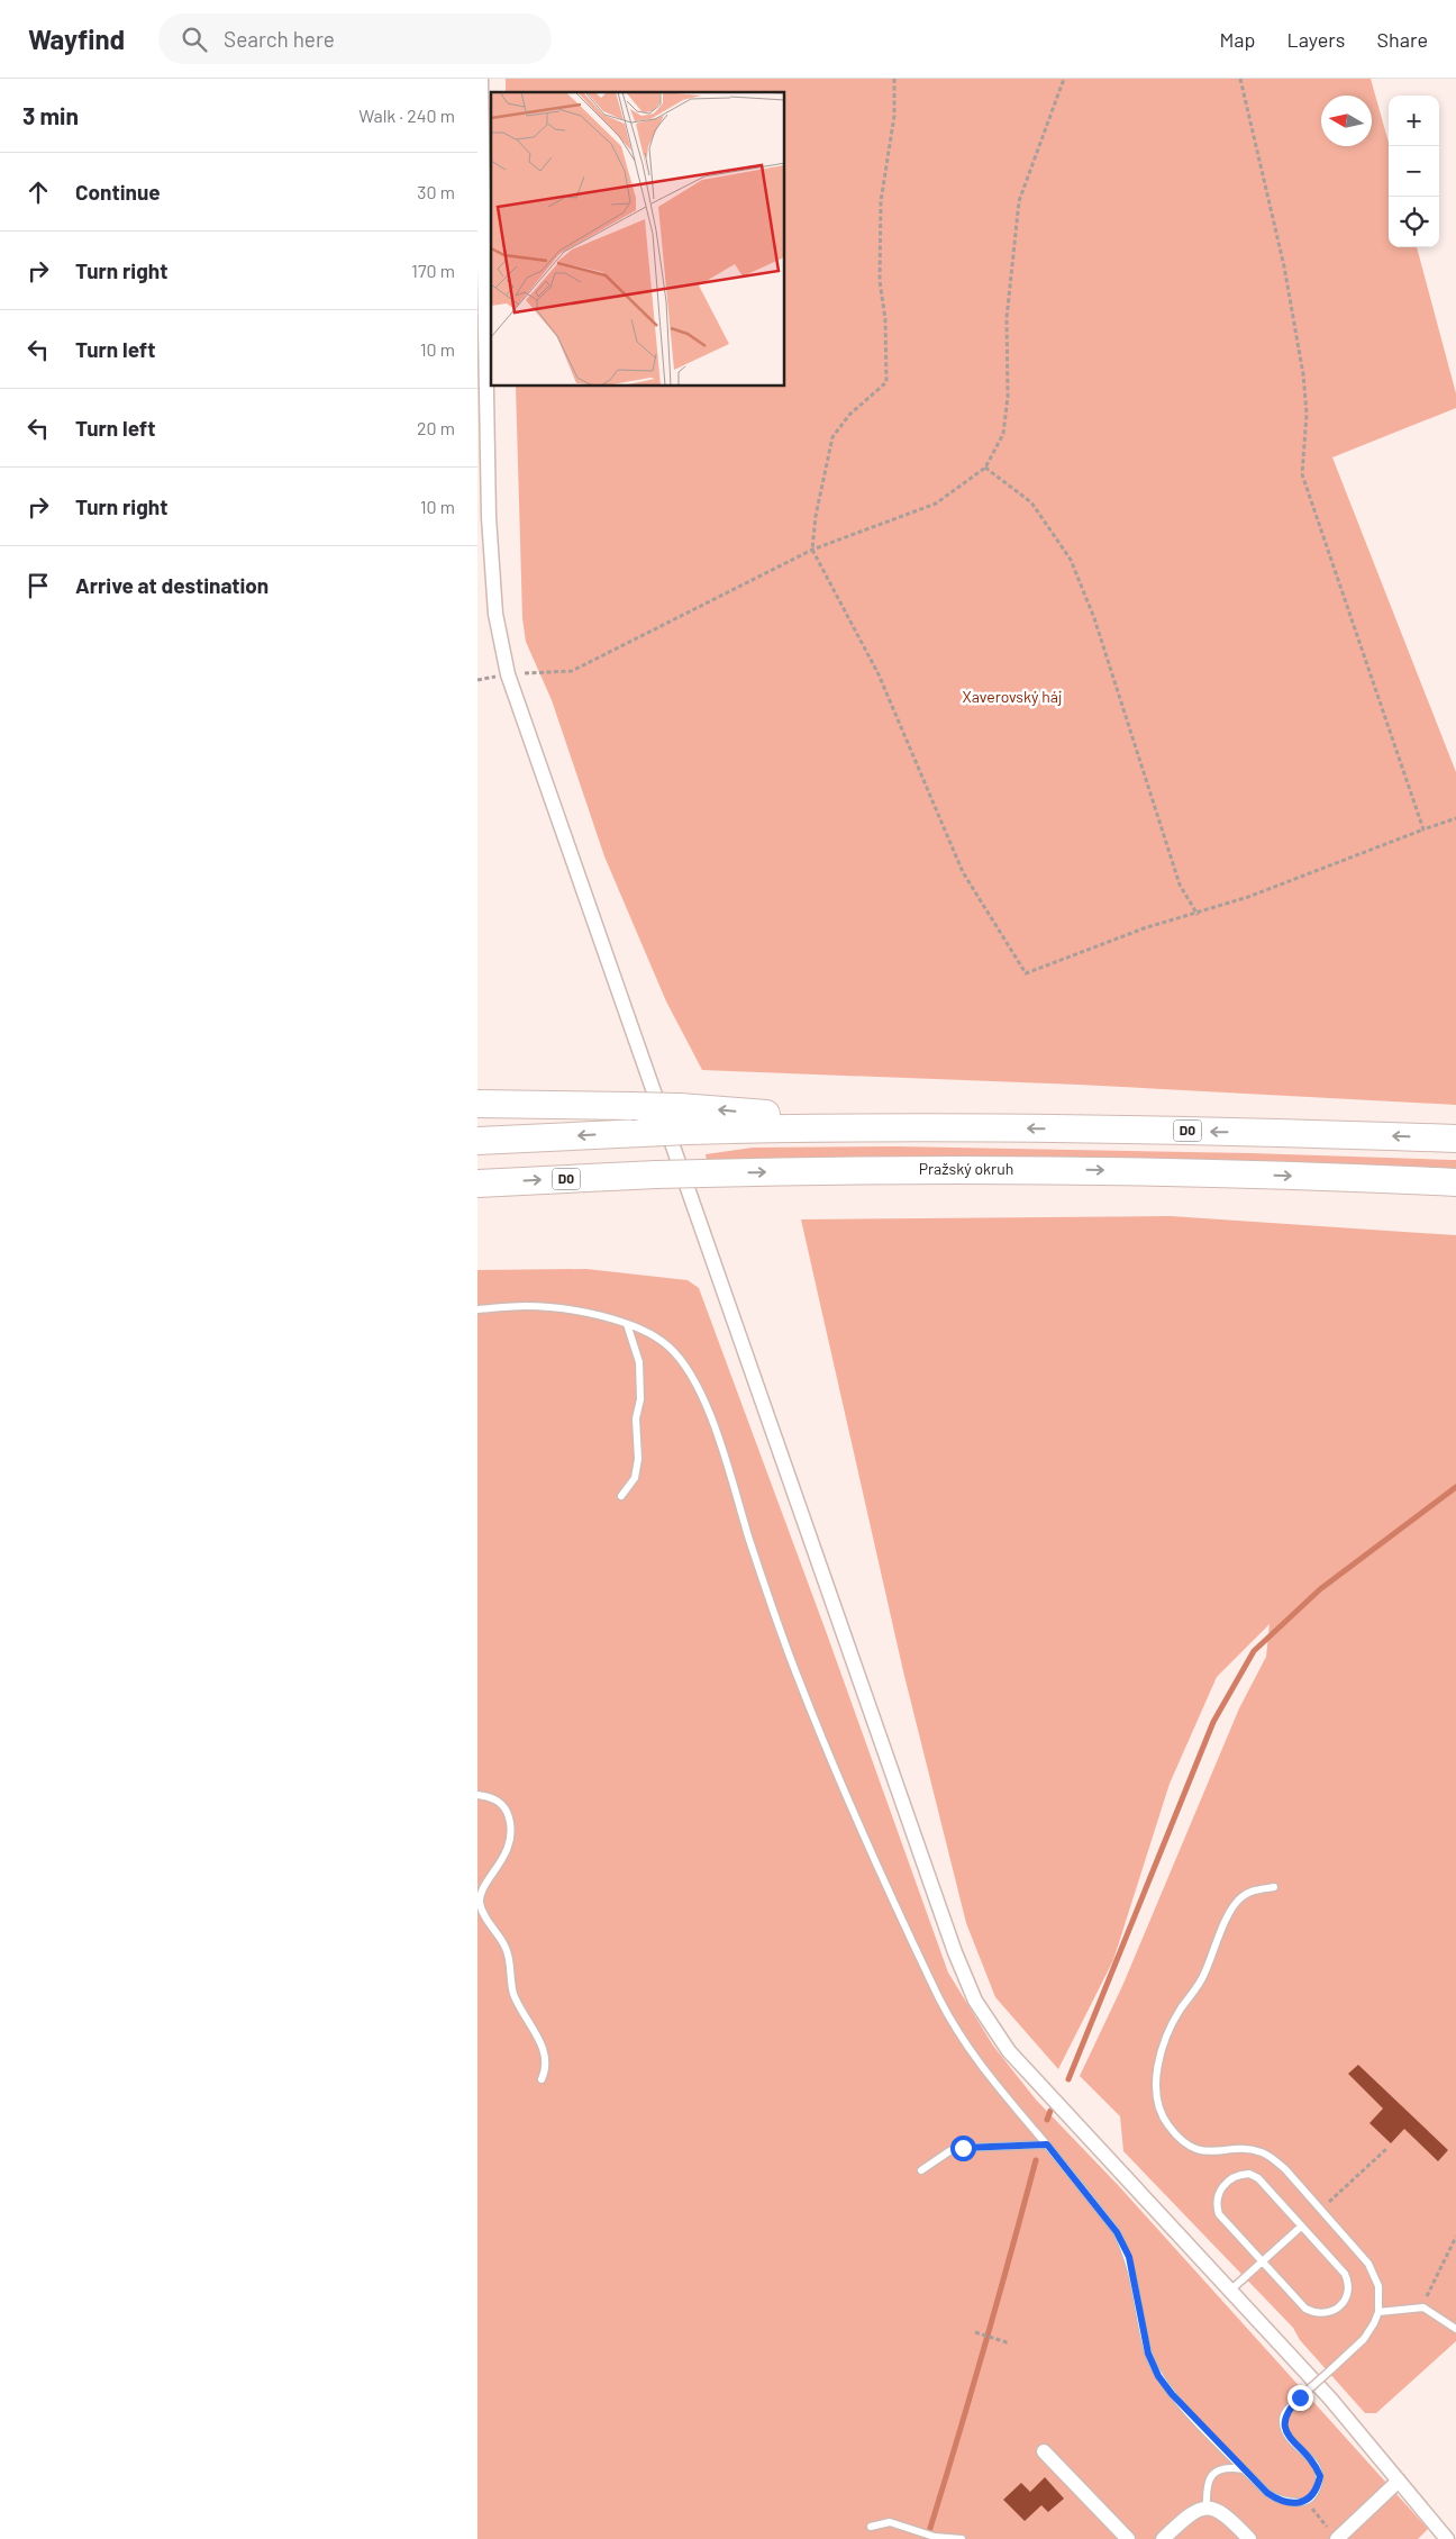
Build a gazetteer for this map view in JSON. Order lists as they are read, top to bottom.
{
  "streets": {
    "highway": ["D0", "Pražský okruh"]
  },
  "parks": ["Xaverovský háj"],
  "north": "left",
  "page": {
    "header": "Wayfind",
    "search": "Search here",
    "nav": ["Map", "Layers", "Share"],
    "heading": ["3 min", "Walk · 240 m"],
    "map_buttons": ["+", "−"],
    "list": [
      ["Continue", "30 m"],
      ["Turn right", "170 m"],
      ["Turn left", "10 m"],
      ["Turn left", "20 m"],
      ["Turn right", "10 m"],
      "Arrive at destination"
    ]
  }
}
